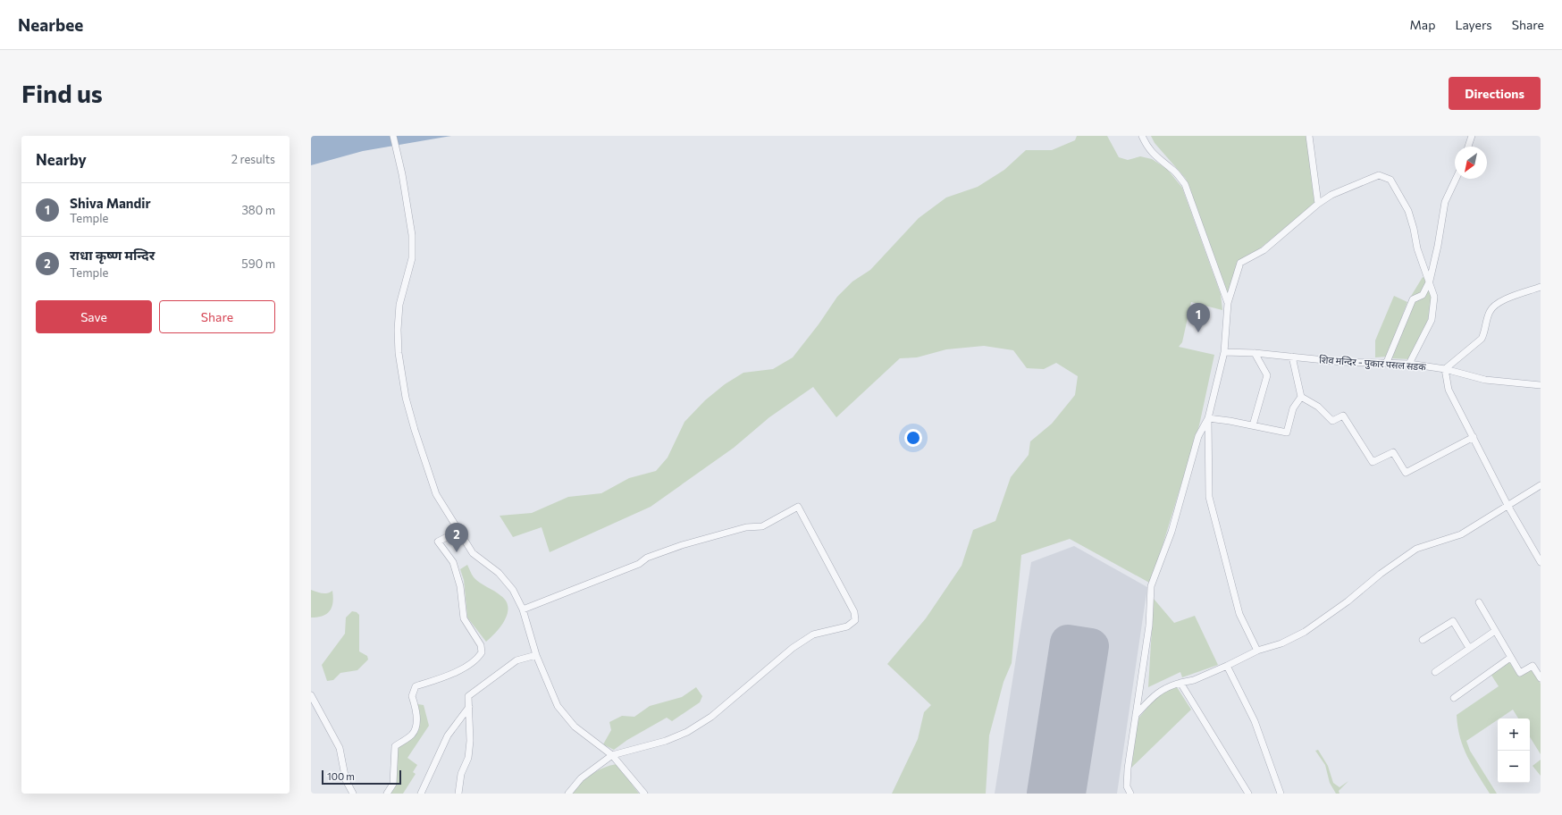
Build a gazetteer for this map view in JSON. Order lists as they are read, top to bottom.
{
  "streets": {
    "street": ["शिव मन्दिर - पुकार पसल सडक"]
  },
  "scale_bar": "100 m",
  "north": "bottom left",
  "page": {
    "header": "Nearbee",
    "nav": ["Map", "Layers", "Share"],
    "buttons": [
      "Directions",
      ["Save", "Share"]
    ],
    "title": "Find us",
    "heading": ["Nearby", "2 results"],
    "list": [
      {
        "mark": "1",
        "name": "Shiva Mandir",
        "note": "Temple",
        "value": "380 m"
      },
      {
        "mark": "2",
        "name": "राधा कृष्ण मन्दिर",
        "note": "Temple",
        "value": "590 m"
      }
    ],
    "pins": ["1", "2"],
    "map_buttons": ["+", "−"],
    "scale": "100 m"
  }
}
